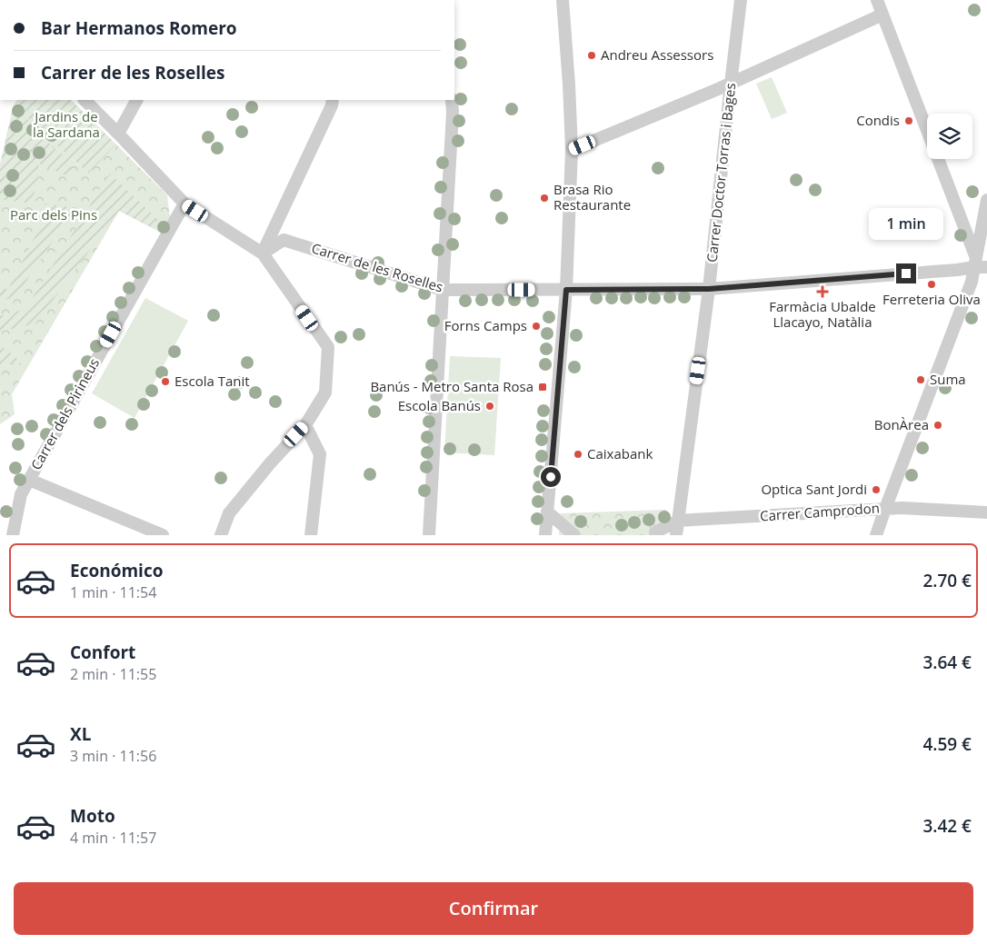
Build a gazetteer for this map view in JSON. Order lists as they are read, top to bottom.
{
  "streets": {
    "street": [
      "Carrer Doctor Torras i Bages",
      "Carrer de les Roselles",
      "Carrer dels Pirineus",
      "Carrer Camprodon"
    ]
  },
  "crossings": [
    ["Carrer Doctor Torras i Bages", "Carrer de les Roselles"],
    ["Carrer Doctor Torras i Bages", "Carrer Camprodon"]
  ],
  "parks": ["Jardins de la Sardana", "Parc dels Pins"],
  "places": {
    "other": [
      "Andreu Assessors",
      "Condis",
      "Brasa Rio Restaurante",
      "Ferreteria Oliva",
      "Forns Camps",
      "Suma",
      "Escola Tanit",
      "Escola Banús",
      "BonÀrea",
      "Caixabank",
      "Optica Sant Jordi"
    ],
    "health": ["Farmàcia Ubalde Llacayo, Natàlia"],
    "transit": ["Banús - Metro Santa Rosa"]
  },
  "page": {
    "banner": ["Bar Hermanos Romero", "Carrer de les Roselles"],
    "bubble": "1 min",
    "list": [
      {
        "name": "Económico",
        "note": "1 min · 11:54",
        "value": "2.70 €"
      },
      {
        "name": "Confort",
        "note": "2 min · 11:55",
        "value": "3.64 €"
      },
      {
        "name": "XL",
        "note": "3 min · 11:56",
        "value": "4.59 €"
      },
      {
        "name": "Moto",
        "note": "4 min · 11:57",
        "value": "3.42 €"
      }
    ],
    "buttons": "Confirmar"
  }
}
